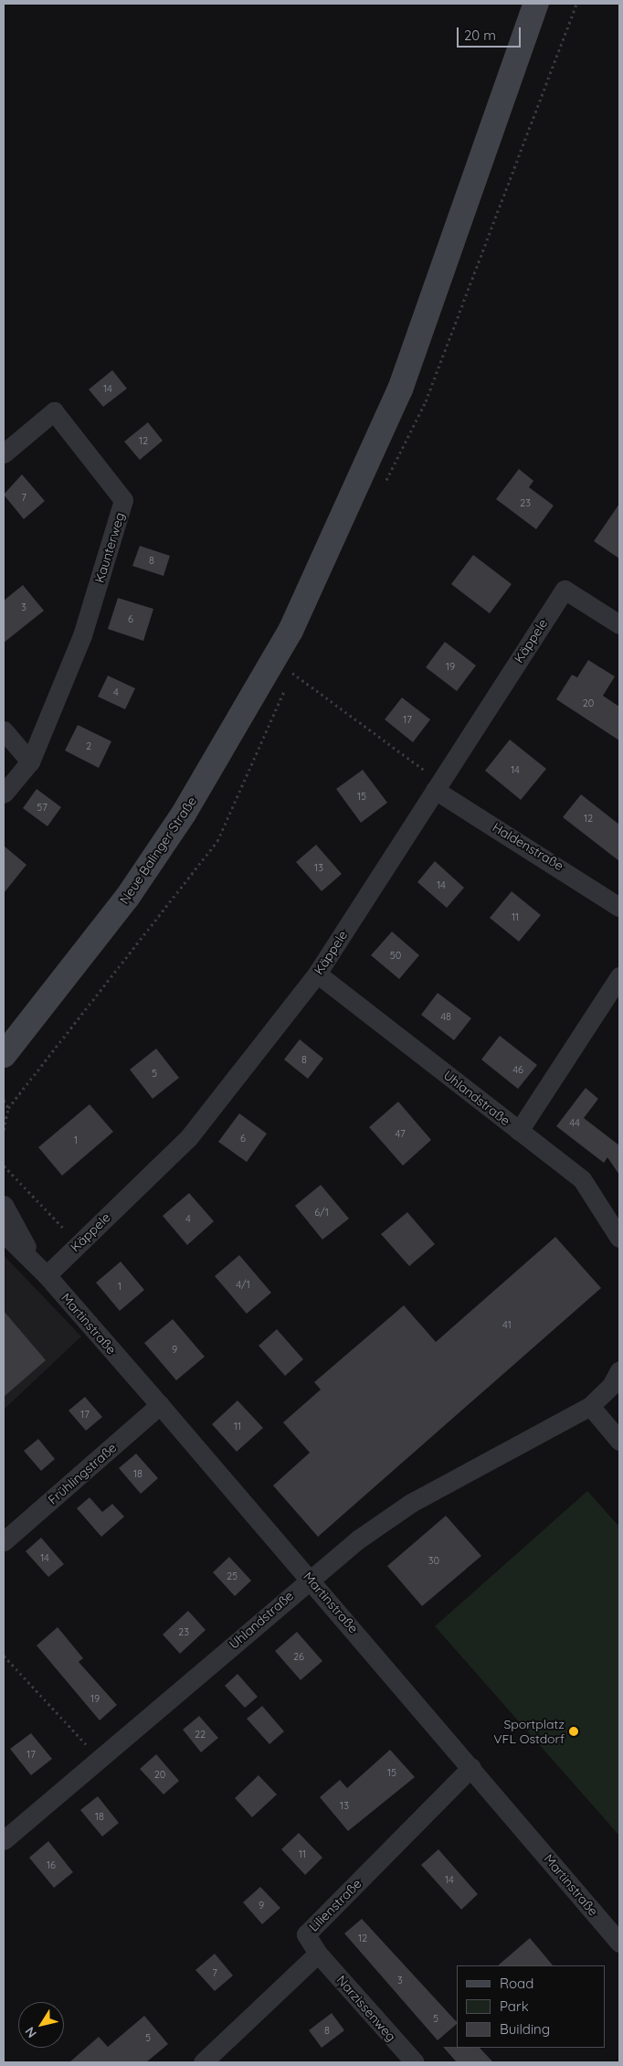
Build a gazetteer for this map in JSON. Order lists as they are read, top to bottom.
{
  "streets": {
    "main road": ["Neue Balinger Straße"],
    "street": [
      "Kaunterweg",
      "Käppele",
      "Haldenstraße",
      "Uhlandstraße",
      "Martinstraße",
      "Frühlingstraße",
      "Lilienstraße",
      "Narzissenweg"
    ]
  },
  "crossings": [
    ["Käppele", "Haldenstraße"],
    ["Käppele", "Uhlandstraße"],
    ["Käppele", "Martinstraße"],
    ["Uhlandstraße", "Martinstraße"],
    ["Martinstraße", "Frühlingstraße"],
    ["Martinstraße", "Lilienstraße"],
    ["Lilienstraße", "Narzissenweg"]
  ],
  "places": ["Sportplatz VFL Ostdorf"],
  "house_numbers": [
    "14",
    "12",
    "7",
    "23",
    "8",
    "3",
    "6",
    "19",
    "4",
    "20",
    "17",
    "2",
    "14",
    "15",
    "57",
    "12",
    "13",
    "14",
    "11",
    "50",
    "48",
    "8",
    "46",
    "5",
    "44",
    "47",
    "6",
    "1",
    "6/1",
    "4",
    "4/1",
    "1",
    "41",
    "9",
    "17",
    "11",
    "18",
    "14",
    "30",
    "25",
    "23",
    "26",
    "19",
    "22",
    "17",
    "15",
    "20",
    "13",
    "18",
    "11",
    "16",
    "14",
    "9",
    "12",
    "7",
    "3",
    "5",
    "8",
    "5"
  ],
  "legend": ["Road", "Park", "Building"],
  "scale_bar": "20 m",
  "north": "bottom left"
}
